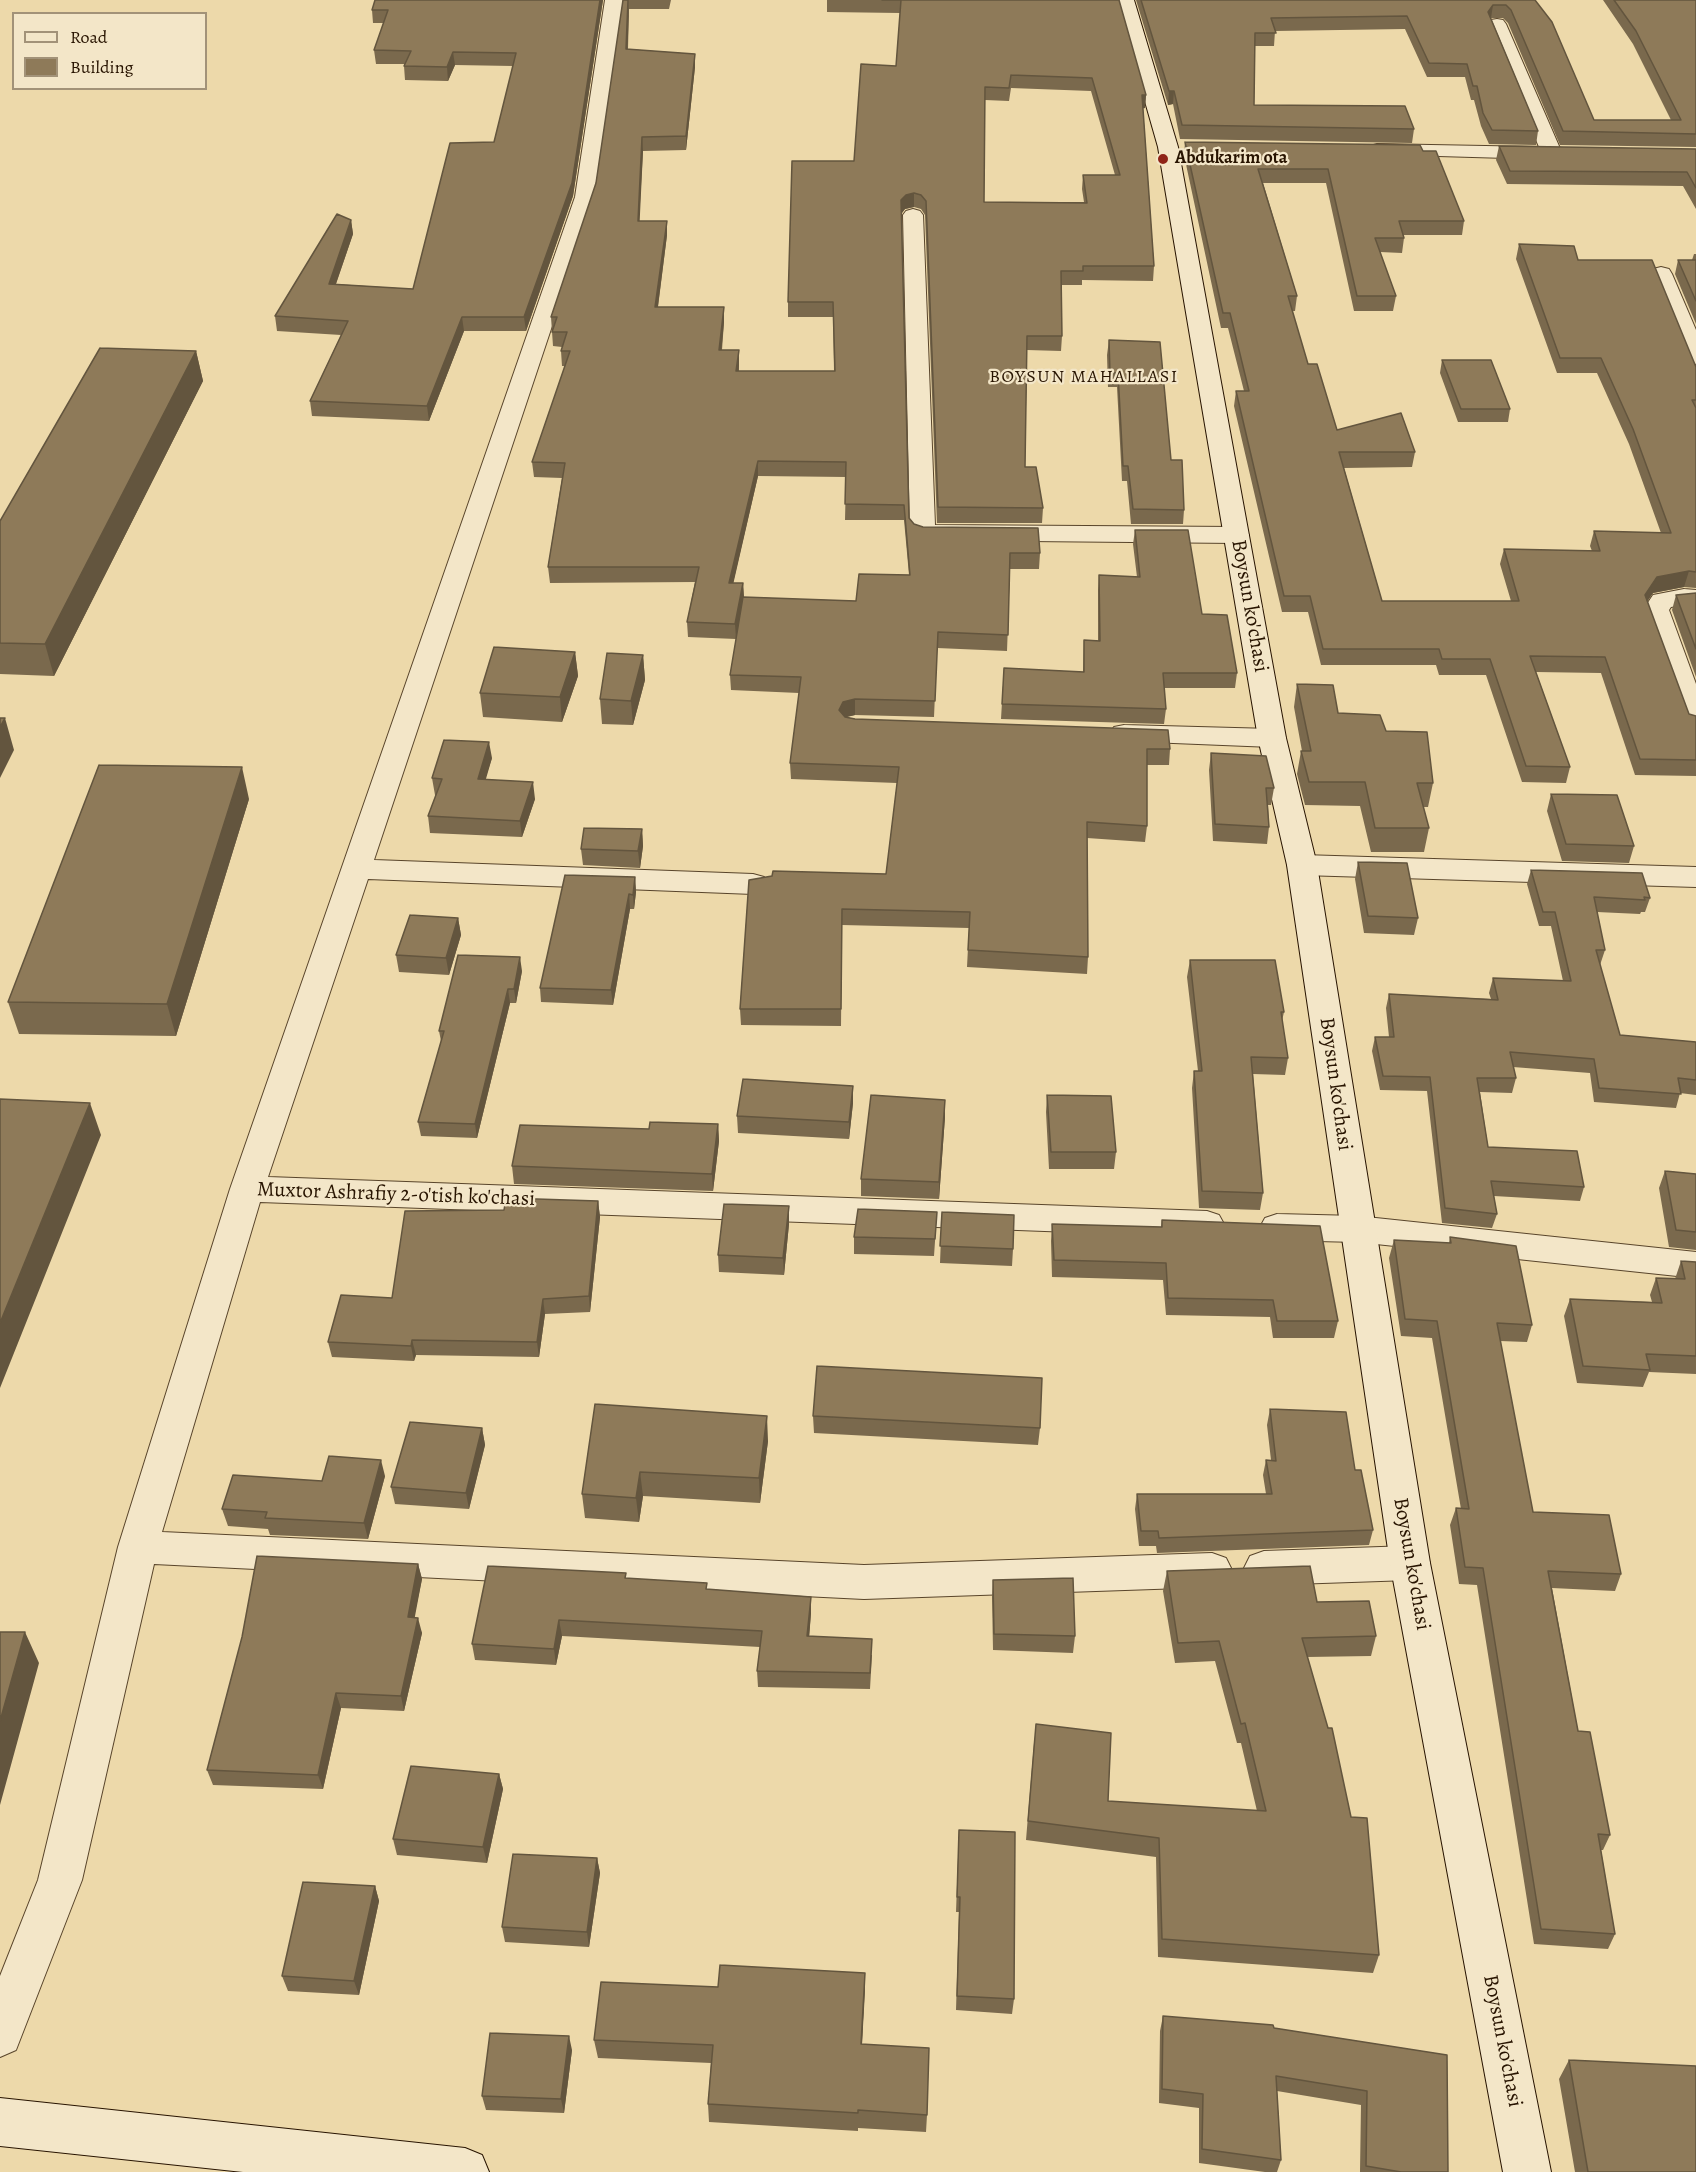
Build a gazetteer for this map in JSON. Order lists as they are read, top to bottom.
{
  "streets": {
    "street": ["Boysun ko'chasi", "Muxtor Ashrafiy 2-o'tish ko'chasi"]
  },
  "crossings": [
    ["Boysun ko'chasi", "Muxtor Ashrafiy 2-o'tish ko'chasi"]
  ],
  "districts": ["BOYSUN MAHALLASI"],
  "places": ["Abdukarim ota"],
  "legend": ["Road", "Building"]
}
